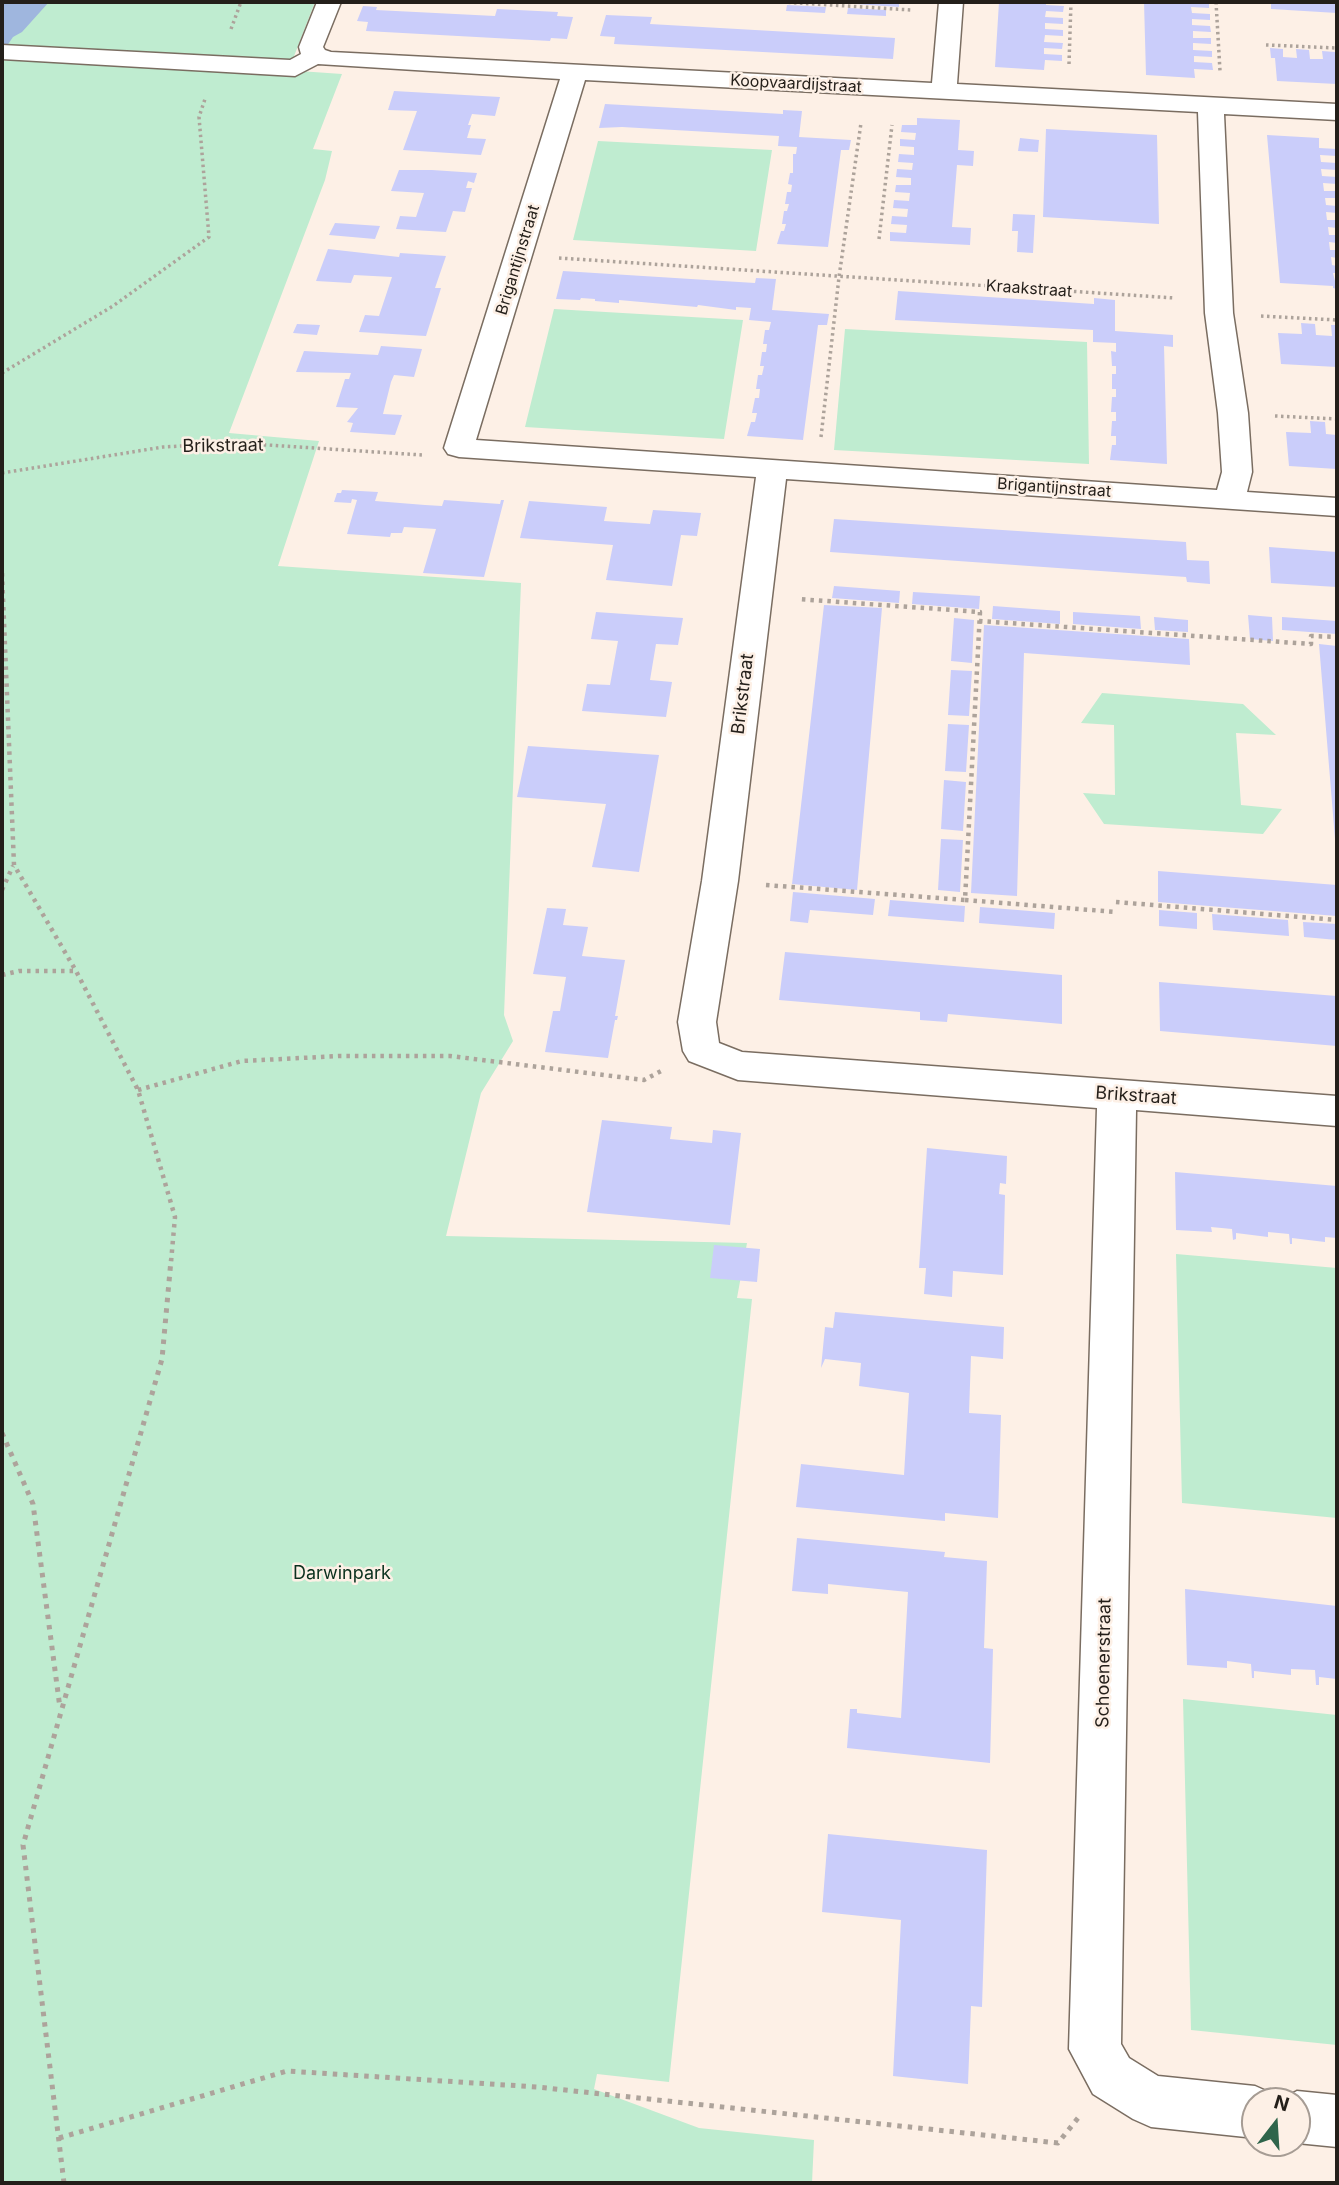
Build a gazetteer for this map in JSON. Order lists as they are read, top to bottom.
{
  "streets": {
    "street": [
      "Koopvaardijstraat",
      "Brigantijnstraat",
      "Brikstraat",
      "Schoenerstraat"
    ],
    "path": ["Kraakstraat"]
  },
  "crossings": [
    ["Koopvaardijstraat", "Brigantijnstraat"],
    ["Brigantijnstraat", "Kraakstraat"],
    ["Brigantijnstraat", "Brikstraat"],
    ["Brikstraat", "Schoenerstraat"]
  ],
  "parks": ["Darwinpark"],
  "north": "top"
}
